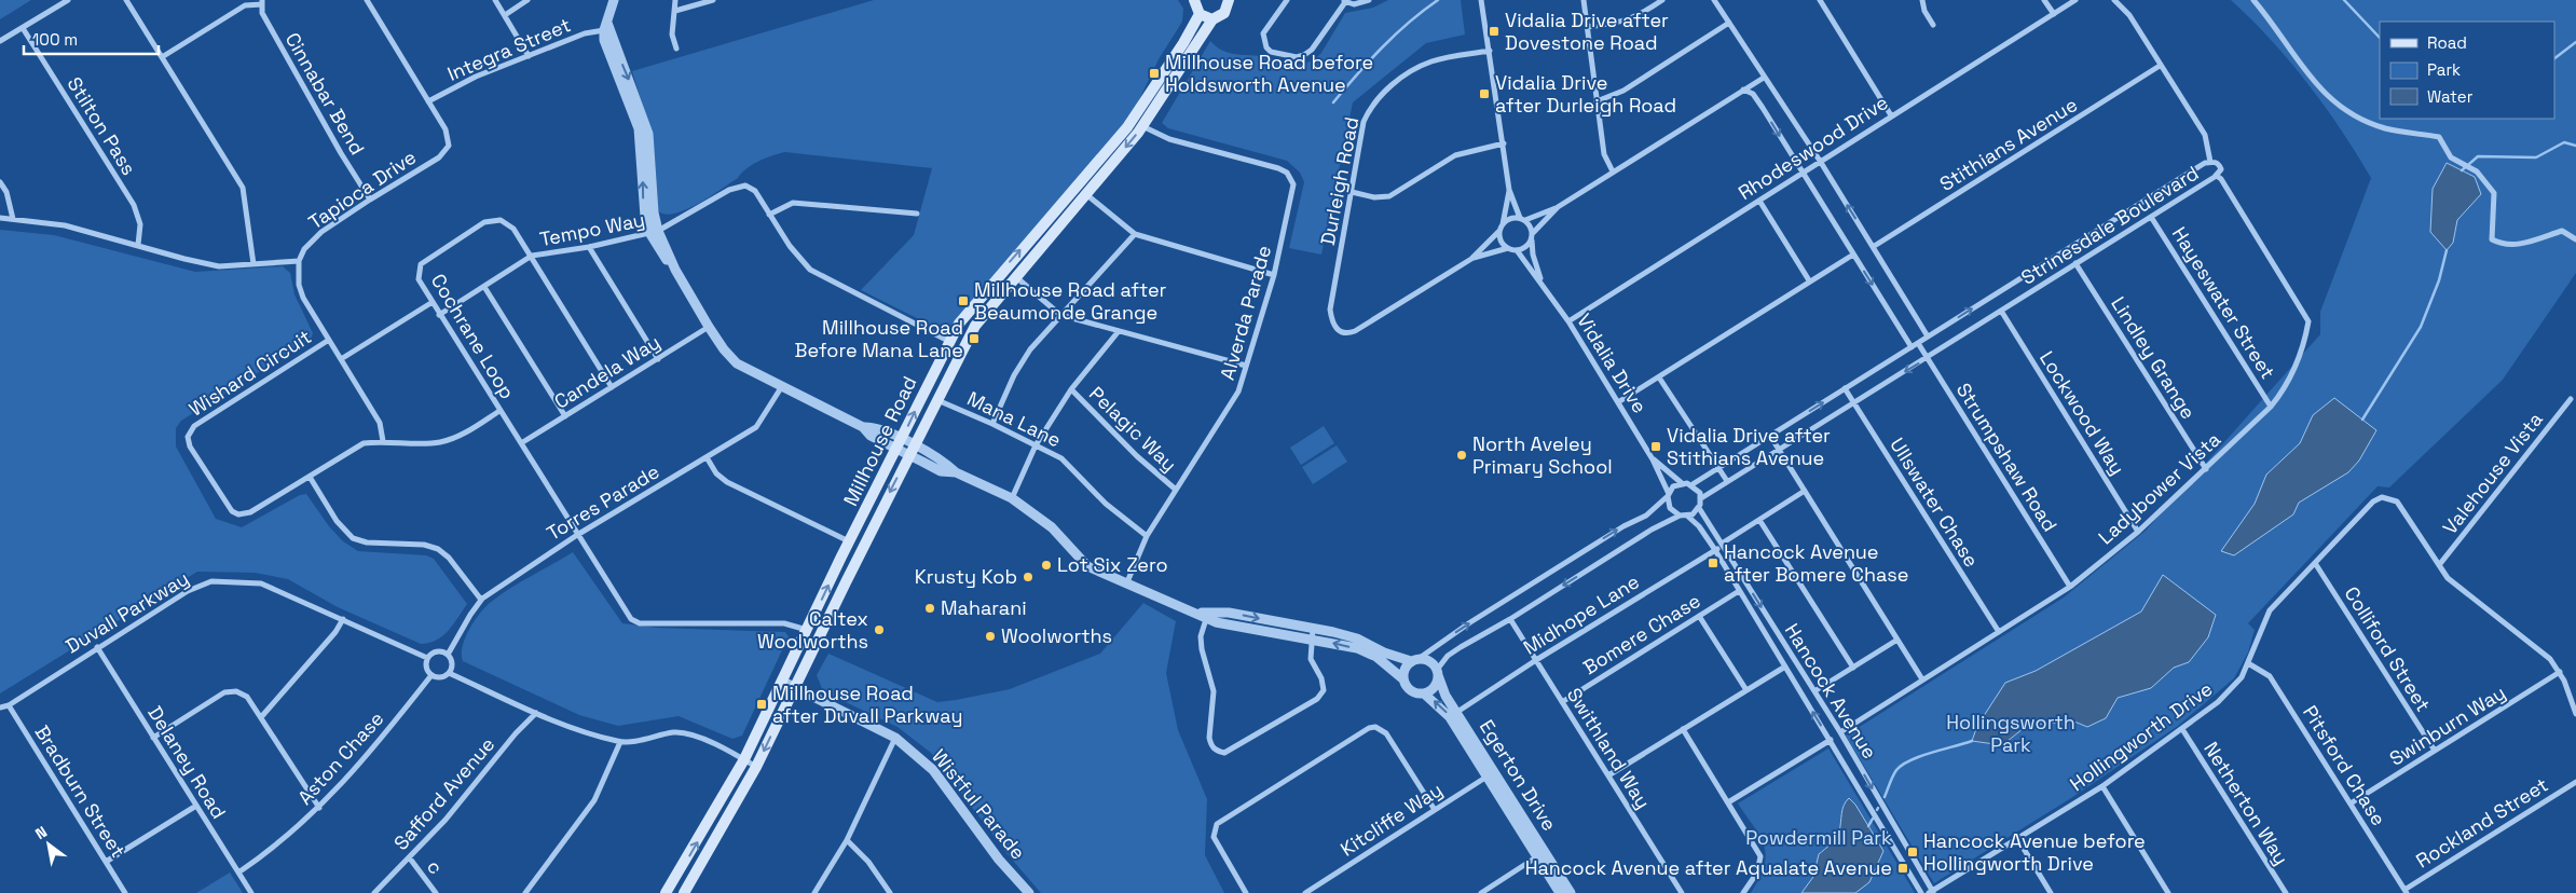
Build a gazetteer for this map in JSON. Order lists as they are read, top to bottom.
{
  "streets": {
    "main road": ["Millhouse Road"],
    "street": [
      "Integra Street",
      "Cinnabar Bend",
      "Stilton Pass",
      "Stithians Avenue",
      "Rhodeswood Drive",
      "Durleigh Road",
      "Tapioca Drive",
      "Strinesdale Boulevard",
      "Tempo Way",
      "Hayeswater Street",
      "Alverda Parade",
      "Cochrane Loop",
      "Lindley Grange",
      "Vidalia Drive",
      "Candela Way",
      "Wishard Circuit",
      "Lockwood Way",
      "Mana Lane",
      "Pelagic Way",
      "Strumpshaw Road",
      "Valehouse Vista",
      "Ladybower Vista",
      "Torres Parade",
      "Ullswater Chase",
      "Duvall Parkway",
      "Midhope Lane",
      "Bomere Chase",
      "Colliford Street",
      "Hancock Avenue",
      "Swinburn Way",
      "Hollingworth Drive",
      "Swithland Way",
      "Aston Chase",
      "Delaney Road",
      "Pitsford Chase",
      "Egerton Drive",
      "Bradburn Street",
      "Safford Avenue",
      "Netherton Way",
      "Wistful Parade",
      "Kitcliffe Way",
      "Rockland Street",
      "c"
    ]
  },
  "crossings": [
    ["Integra Street", "Tapioca Drive"],
    ["Integra Street", "Egerton Drive"],
    ["Cinnabar Bend", "Tapioca Drive"],
    ["Rhodeswood Drive", "Vidalia Drive"],
    ["Strinesdale Boulevard", "Hayeswater Street"],
    ["Strinesdale Boulevard", "Lindley Grange"],
    ["Strinesdale Boulevard", "Vidalia Drive"],
    ["Strinesdale Boulevard", "Lockwood Way"],
    ["Strinesdale Boulevard", "Strumpshaw Road"],
    ["Strinesdale Boulevard", "Ladybower Vista"],
    ["Strinesdale Boulevard", "Ullswater Chase"],
    ["Strinesdale Boulevard", "Hancock Avenue"],
    ["Tempo Way", "Cochrane Loop"],
    ["Tempo Way", "Egerton Drive"],
    ["Hayeswater Street", "Ladybower Vista"],
    ["Alverda Parade", "Mana Lane"],
    ["Alverda Parade", "Pelagic Way"],
    ["Alverda Parade", "Millhouse Road"],
    ["Alverda Parade", "Egerton Drive"],
    ["Cochrane Loop", "Candela Way"],
    ["Cochrane Loop", "Wishard Circuit"],
    ["Cochrane Loop", "Millhouse Road"],
    ["Cochrane Loop", "Torres Parade"],
    ["Lindley Grange", "Ladybower Vista"],
    ["Vidalia Drive", "Hancock Avenue"],
    ["Candela Way", "Egerton Drive"],
    ["Lockwood Way", "Ladybower Vista"],
    ["Mana Lane", "Millhouse Road"],
    ["Millhouse Road", "Egerton Drive"],
    ["Millhouse Road", "Wistful Parade"],
    ["Strumpshaw Road", "Ladybower Vista"],
    ["Valehouse Vista", "Hollingworth Drive"],
    ["Ladybower Vista", "Ullswater Chase"],
    ["Ladybower Vista", "Hancock Avenue"],
    ["Torres Parade", "Duvall Parkway"],
    ["Torres Parade", "Aston Chase"],
    ["Torres Parade", "Egerton Drive"],
    ["Duvall Parkway", "Aston Chase"],
    ["Duvall Parkway", "Delaney Road"],
    ["Duvall Parkway", "Bradburn Street"],
    ["Midhope Lane", "Hancock Avenue"],
    ["Midhope Lane", "Swithland Way"],
    ["Midhope Lane", "Egerton Drive"],
    ["Bomere Chase", "Hancock Avenue"],
    ["Bomere Chase", "Swithland Way"],
    ["Colliford Street", "Swinburn Way"],
    ["Colliford Street", "Hollingworth Drive"],
    ["Hancock Avenue", "Hollingworth Drive"],
    ["Swinburn Way", "Pitsford Chase"],
    ["Hollingworth Drive", "Pitsford Chase"],
    ["Hollingworth Drive", "Netherton Way"],
    ["Aston Chase", "Delaney Road"],
    ["Pitsford Chase", "Rockland Street"],
    ["Egerton Drive", "Kitcliffe Way"],
    ["Safford Avenue", "c"]
  ],
  "parks": ["Hollingsworth Park", "Powdermill Park"],
  "places": {
    "transit": [
      "Vidalia Drive after Dovestone Road",
      "Millhouse Road before Holdsworth Avenue",
      "Vidalia Drive after Durleigh Road",
      "Millhouse Road after Beaumonde Grange",
      "Millhouse Road Before Mana Lane",
      "Vidalia Drive after Stithians Avenue",
      "Hancock Avenue after Bomere Chase",
      "Millhouse Road after Duvall Parkway",
      "Hancock Avenue before Hollingworth Drive",
      "Hancock Avenue after Aqualate Avenue"
    ],
    "other": [
      "North Aveley Primary School",
      "Lot Six Zero",
      "Krusty Kob",
      "Maharani",
      "Caltex Woolworths",
      "Woolworths"
    ]
  },
  "legend": ["Road", "Park", "Water"],
  "scale_bar": "100 m",
  "north": "top left"
}
